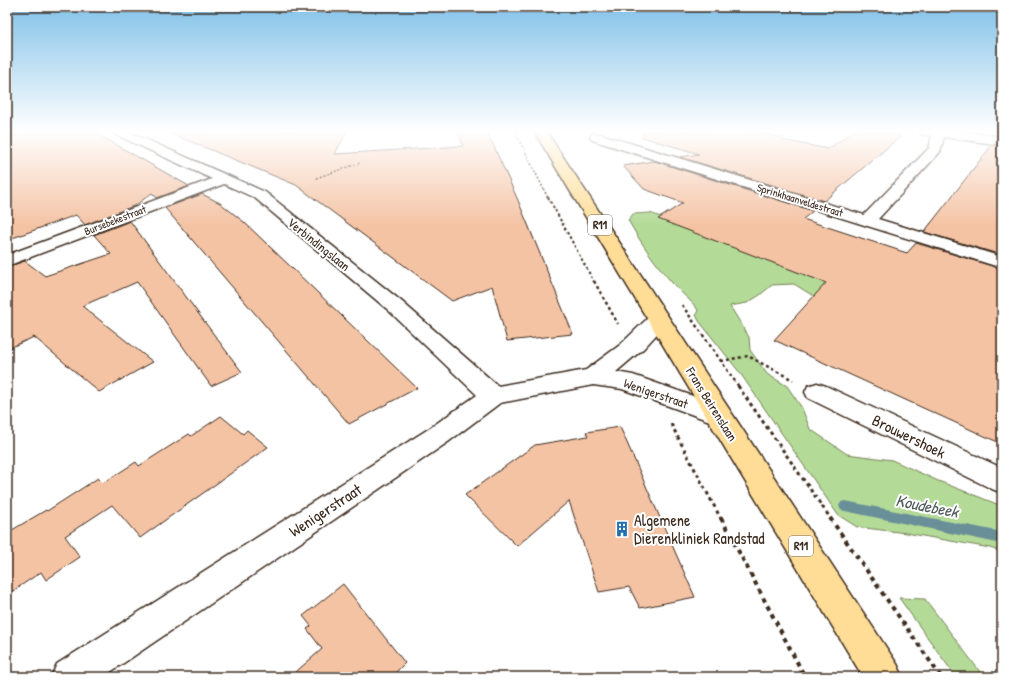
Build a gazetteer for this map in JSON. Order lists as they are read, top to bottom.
{
  "streets": {
    "main road": ["R11", "Frans Beirenslaan"],
    "street": [
      "Sprinkhaanveldestraat",
      "Bursebekestraat",
      "Verbindingslaan",
      "Wenigerstraat",
      "Brouwershoek"
    ]
  },
  "crossings": [
    ["Bursebekestraat", "Verbindingslaan"],
    ["Verbindingslaan", "Wenigerstraat"],
    ["Wenigerstraat", "Frans Beirenslaan"]
  ],
  "water": ["Koudebeek"],
  "places": {
    "building": ["Algemene Dierenkliniek Randstad"]
  }
}
